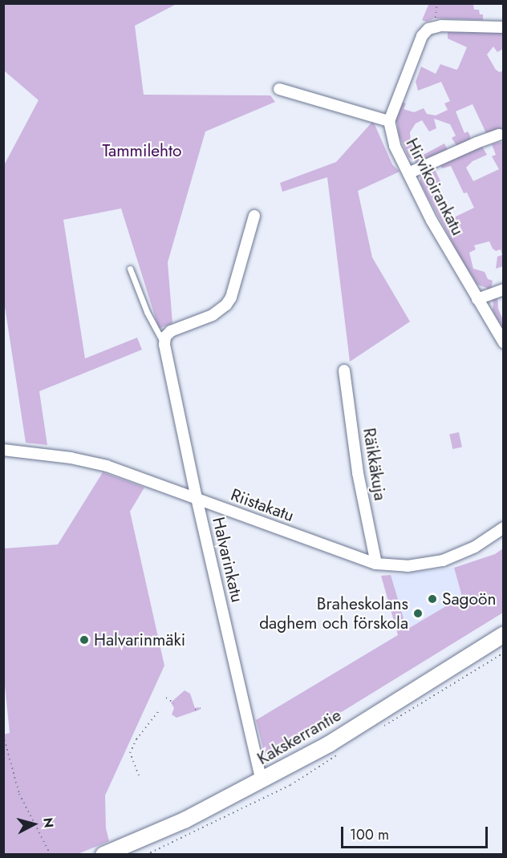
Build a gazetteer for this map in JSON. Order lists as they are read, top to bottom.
{
  "streets": {
    "main road": ["Kakskerrantie"],
    "street": [
      "Hirvikoirankatu",
      "Räikkäkuja",
      "Riistakatu",
      "Halvarinkatu"
    ]
  },
  "crossings": [
    ["Räikkäkuja", "Riistakatu"],
    ["Riistakatu", "Halvarinkatu"],
    ["Halvarinkatu", "Kakskerrantie"]
  ],
  "parks": ["Tammilehto"],
  "places": ["Sagoön", "Braheskolans daghem och förskola", "Halvarinmäki"],
  "scale_bar": "100 m",
  "north": "right"
}
